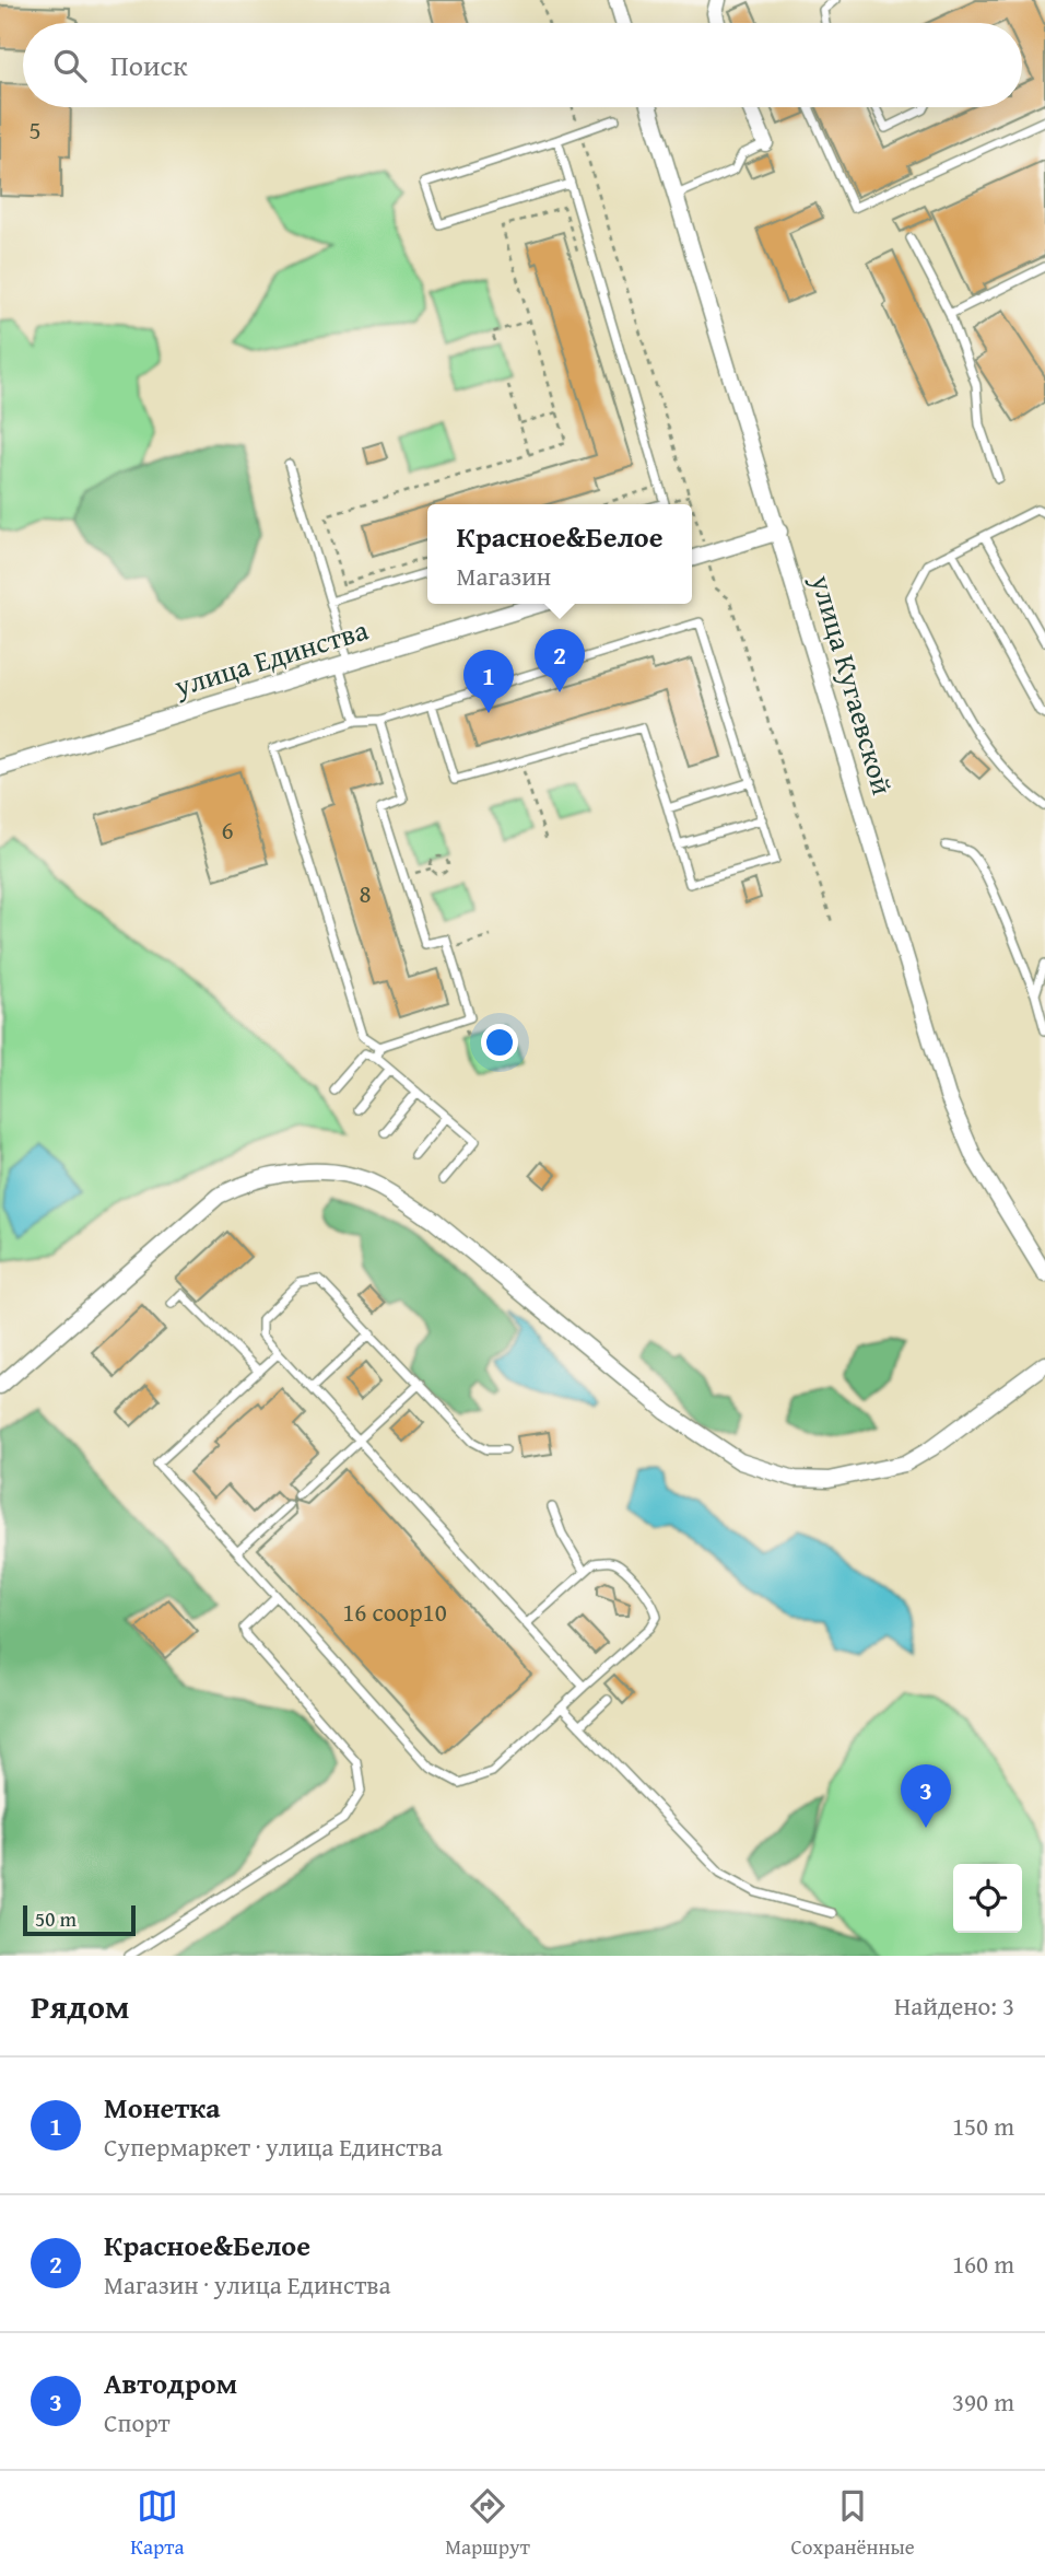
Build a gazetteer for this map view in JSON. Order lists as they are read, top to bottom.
{
  "streets": {
    "street": ["улица Единства", "улица Кугаевской"]
  },
  "house_numbers": [
    "5",
    "6",
    "8",
    "16 соор10"
  ],
  "scale_bar": "50 m",
  "page": {
    "search": "Поиск",
    "popup": ["Красное&Белое", "Магазин"],
    "pins": ["2", "1", "3"],
    "scale": "50 m",
    "heading": ["Рядом", "Найдено: 3"],
    "list": [
      {
        "mark": "1",
        "name": "Монетка",
        "note": "Супермаркет · улица Единства",
        "value": "150 m"
      },
      {
        "mark": "2",
        "name": "Красное&Белое",
        "note": "Магазин · улица Единства",
        "value": "160 m"
      },
      {
        "mark": "3",
        "name": "Автодром",
        "note": "Спорт",
        "value": "390 m"
      }
    ],
    "nav": ["Карта", "Маршрут", "Сохранённые"]
  }
}
